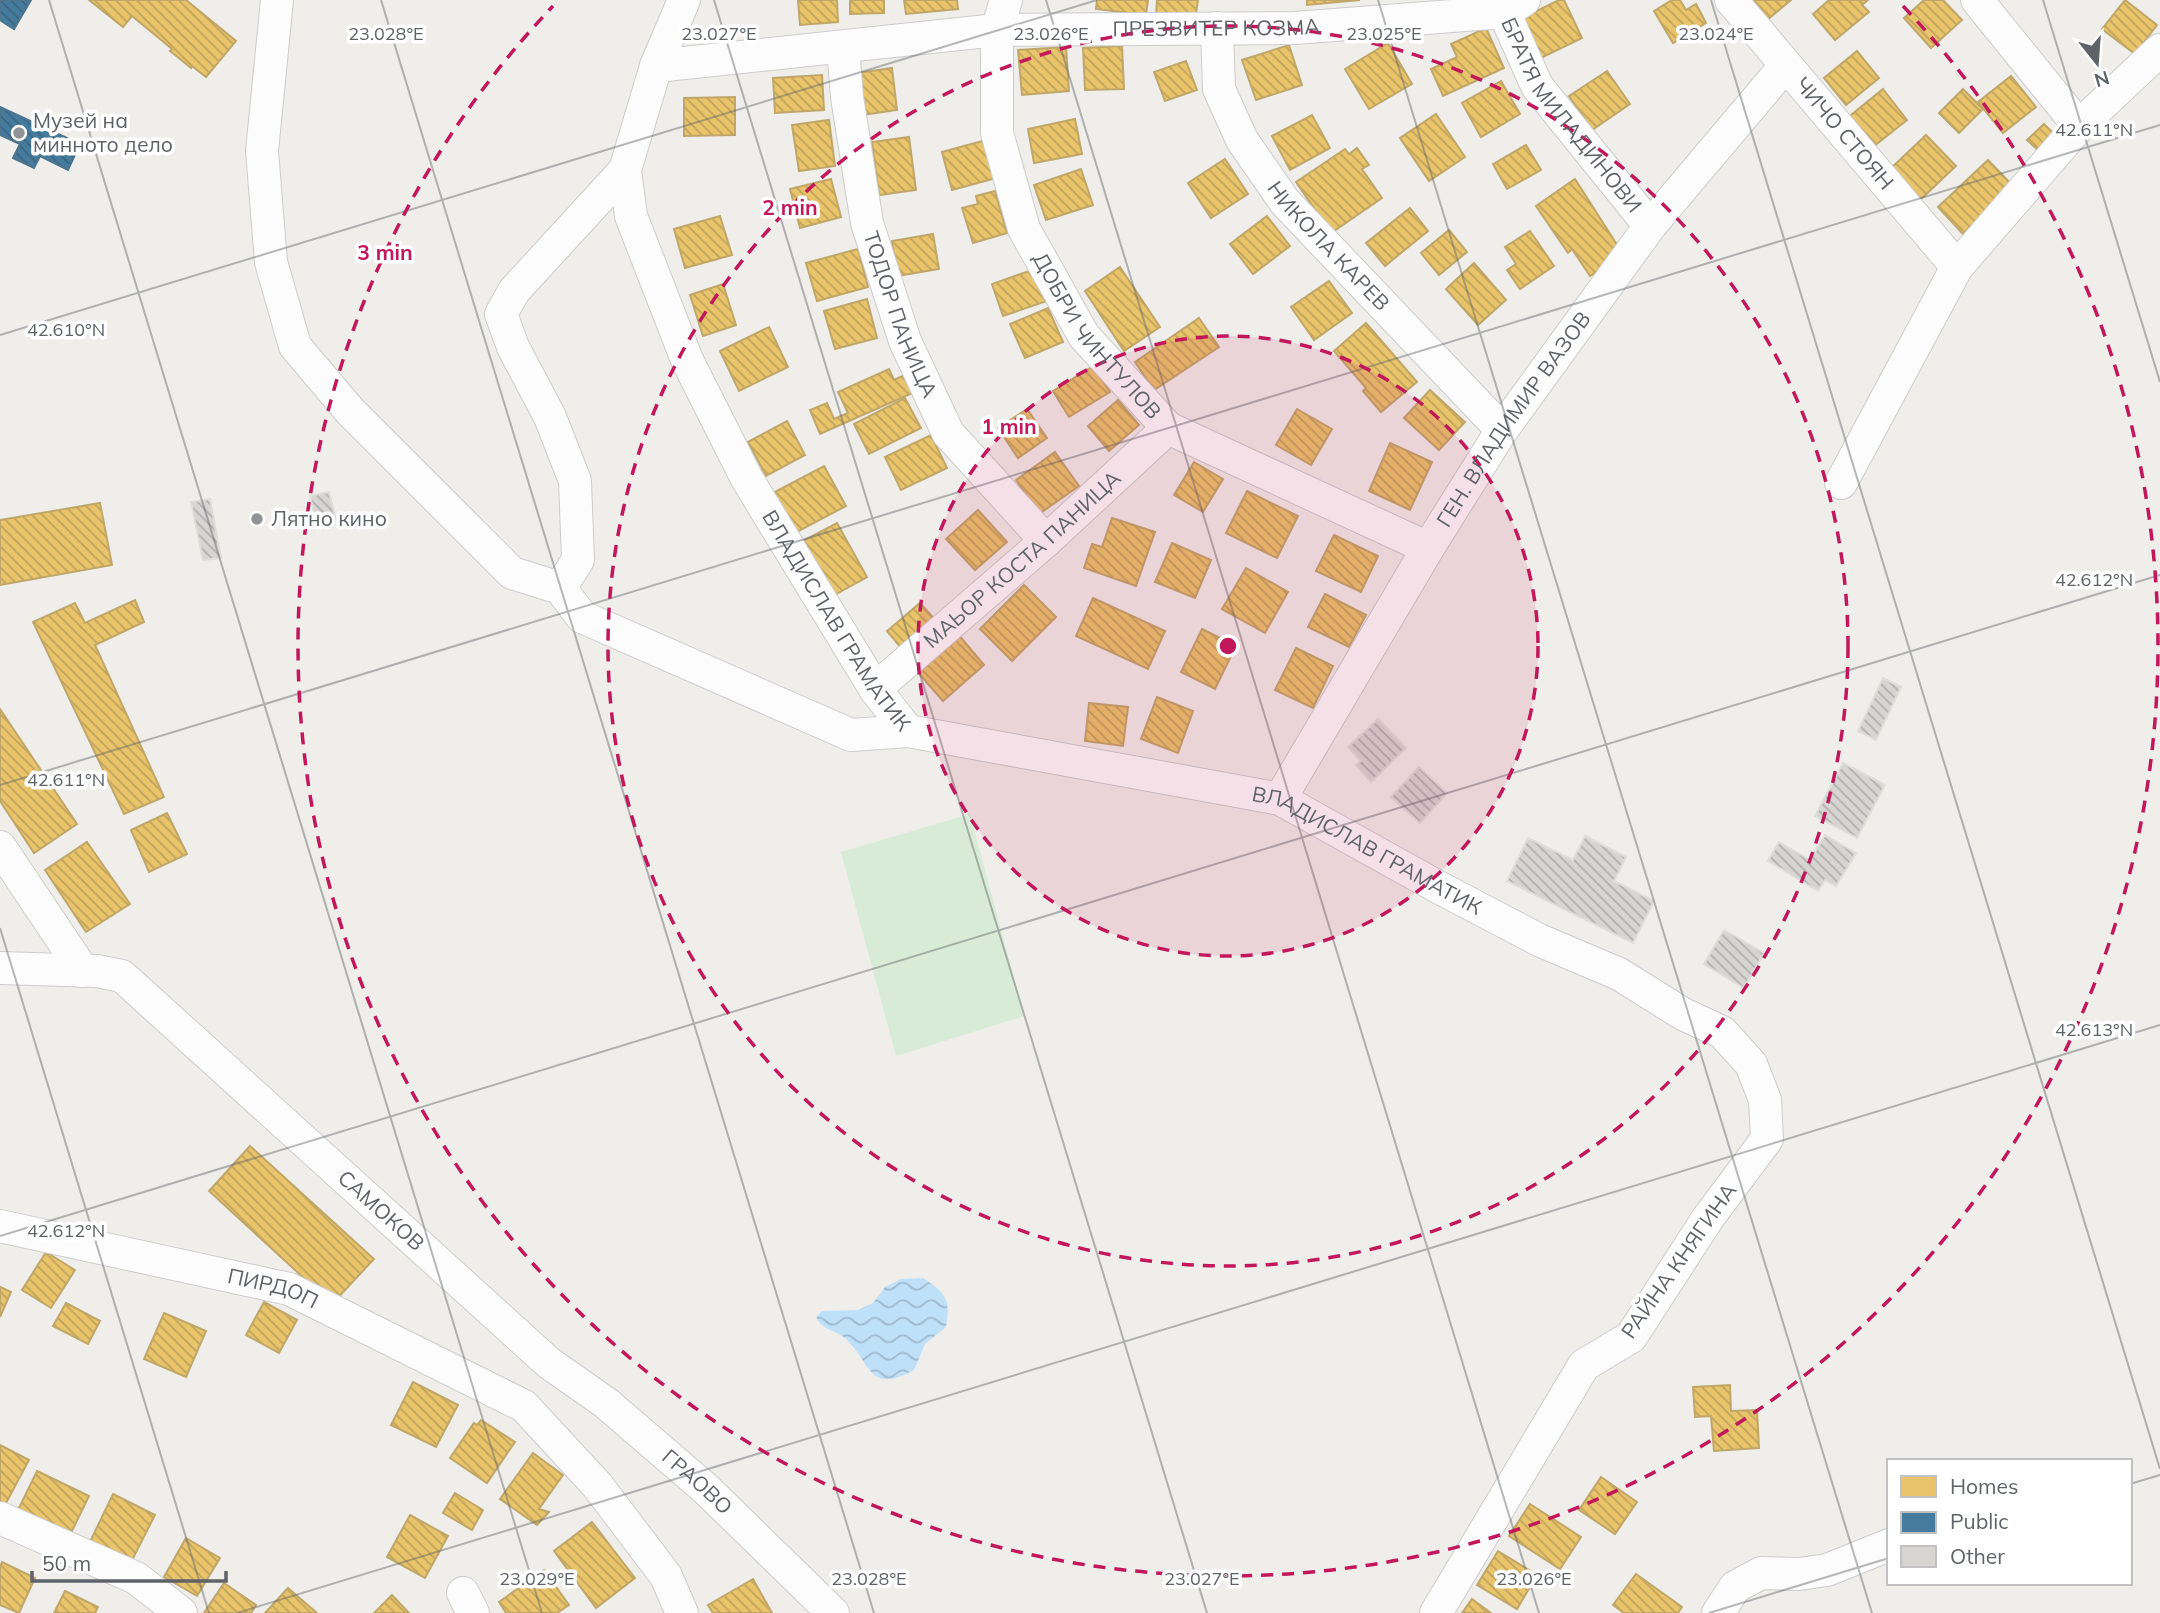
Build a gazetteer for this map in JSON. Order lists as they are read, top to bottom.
{
  "streets": {
    "street": [
      "ПРЕЗВИТЕР КОЗМА",
      "БРАТЯ МИЛАДИНОВИ",
      "ЧИЧО СТОЯН",
      "НИКОЛА КАРЕВ",
      "ТОДОР ПАНИЦА",
      "ДОБРИ ЧИНТУЛОВ",
      "ГЕН. ВЛАДИМИР ВАЗОВ",
      "МАЬОР КОСТА ПАНИЦА",
      "ВЛАДИСЛАВ ГРАМАТИК",
      "САМОКОВ",
      "РАЙНА КНЯГИНА",
      "ПИРДОП",
      "ГРАОВО"
    ]
  },
  "crossings": [
    ["ПРЕЗВИТЕР КОЗМА", "БРАТЯ МИЛАДИНОВИ"],
    ["ПРЕЗВИТЕР КОЗМА", "НИКОЛА КАРЕВ"],
    ["ПРЕЗВИТЕР КОЗМА", "ТОДОР ПАНИЦА"],
    ["ПРЕЗВИТЕР КОЗМА", "ДОБРИ ЧИНТУЛОВ"],
    ["ПРЕЗВИТЕР КОЗМА", "ВЛАДИСЛАВ ГРАМАТИК"],
    ["БРАТЯ МИЛАДИНОВИ", "ГЕН. ВЛАДИМИР ВАЗОВ"],
    ["ЧИЧО СТОЯН", "ГЕН. ВЛАДИМИР ВАЗОВ"],
    ["НИКОЛА КАРЕВ", "ГЕН. ВЛАДИМИР ВАЗОВ"],
    ["ТОДОР ПАНИЦА", "МАЬОР КОСТА ПАНИЦА"],
    ["ДОБРИ ЧИНТУЛОВ", "ГЕН. ВЛАДИМИР ВАЗОВ"],
    ["ДОБРИ ЧИНТУЛОВ", "МАЬОР КОСТА ПАНИЦА"],
    ["ГЕН. ВЛАДИМИР ВАЗОВ", "ВЛАДИСЛАВ ГРАМАТИК"],
    ["МАЬОР КОСТА ПАНИЦА", "ВЛАДИСЛАВ ГРАМАТИК"],
    ["ВЛАДИСЛАВ ГРАМАТИК", "РАЙНА КНЯГИНА"],
    ["САМОКОВ", "ГРАОВО"]
  ],
  "places": ["Музей на минното дело", "Лятно кино"],
  "legend": ["Homes", "Public", "Other"],
  "scale_bar": "50 m",
  "north": "bottom",
  "coordinates": [
    "23.028°E",
    "23.027°E",
    "23.026°E",
    "23.025°E",
    "23.024°E",
    "42.611°N",
    "42.610°N",
    "42.612°N",
    "42.613°N",
    "23.029°E"
  ],
  "rings": ["2 min", "3 min", "1 min"]
}
